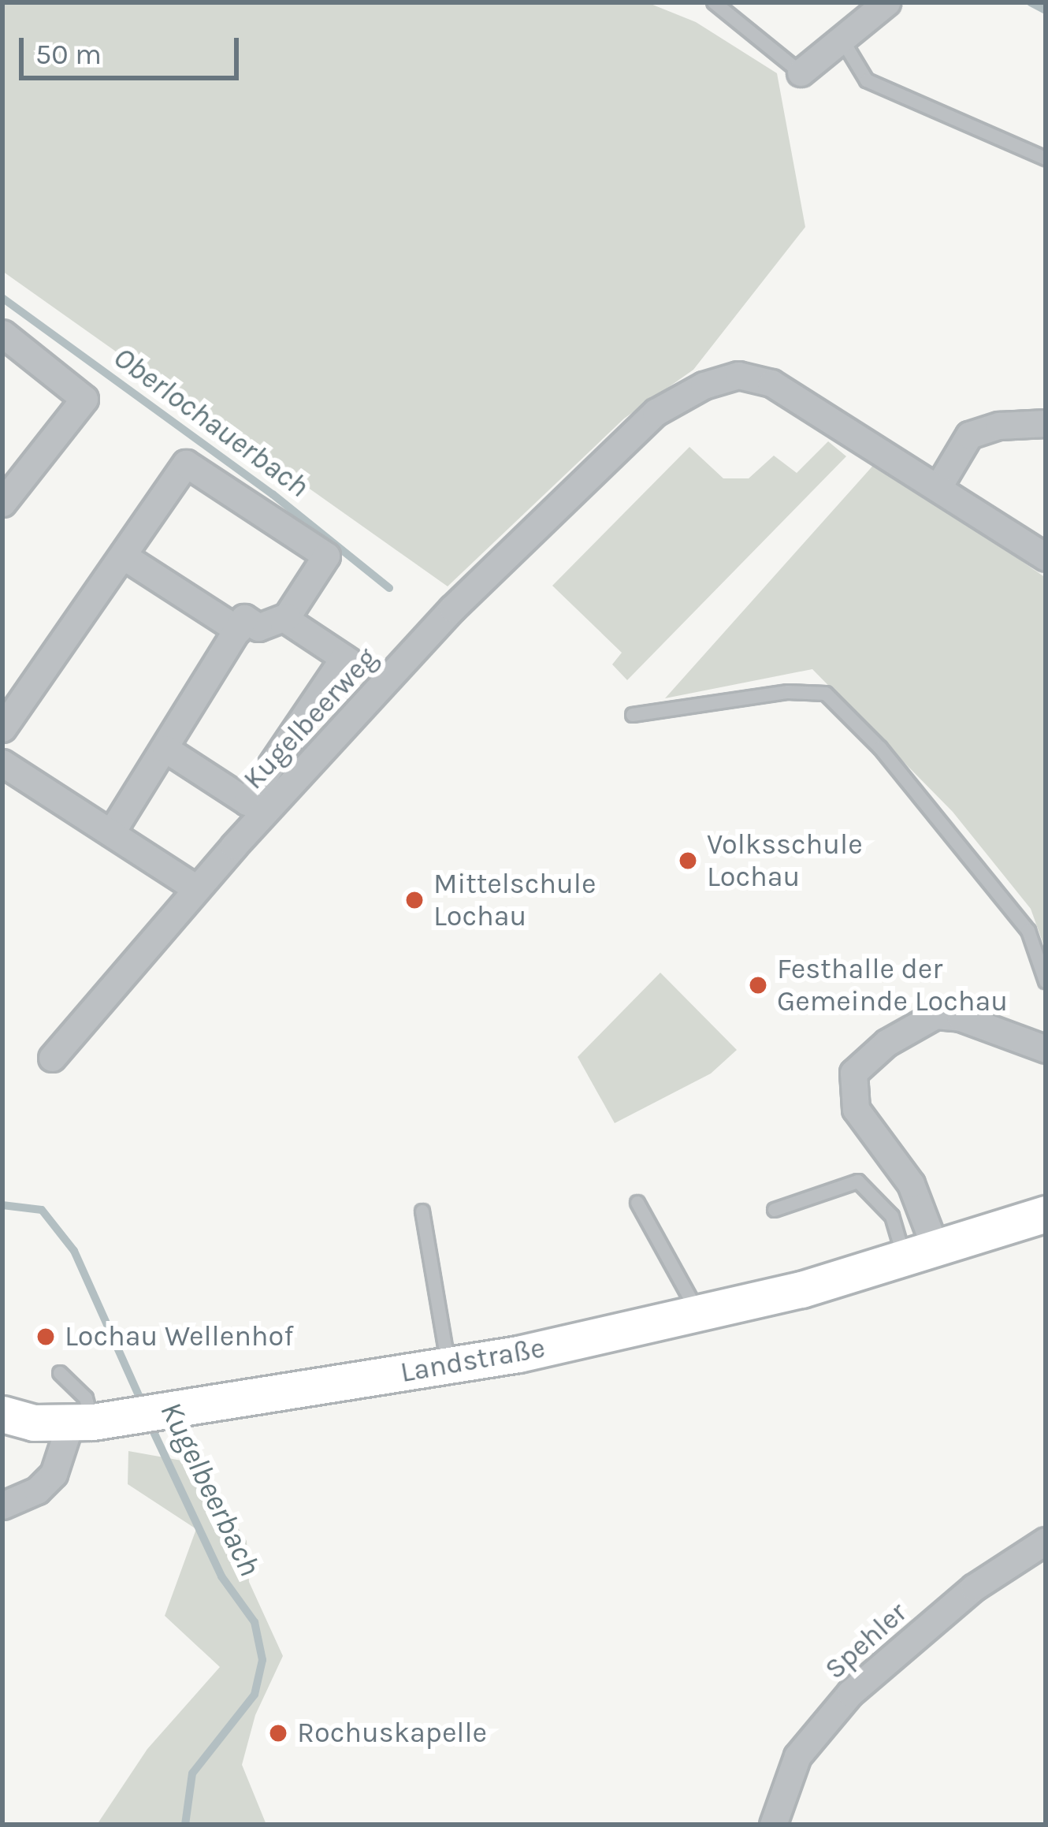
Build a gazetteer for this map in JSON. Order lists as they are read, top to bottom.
{
  "streets": {
    "main road": ["Landstraße"],
    "street": ["Kugelbeerweg", "Spehler"]
  },
  "water": ["Oberlochauerbach", "Kugelbeerbach"],
  "places": [
    "Volksschule Lochau",
    "Mittelschule Lochau",
    "Festhalle der Gemeinde Lochau",
    "Lochau Wellenhof",
    "Rochuskapelle"
  ],
  "scale_bar": "50 m"
}
